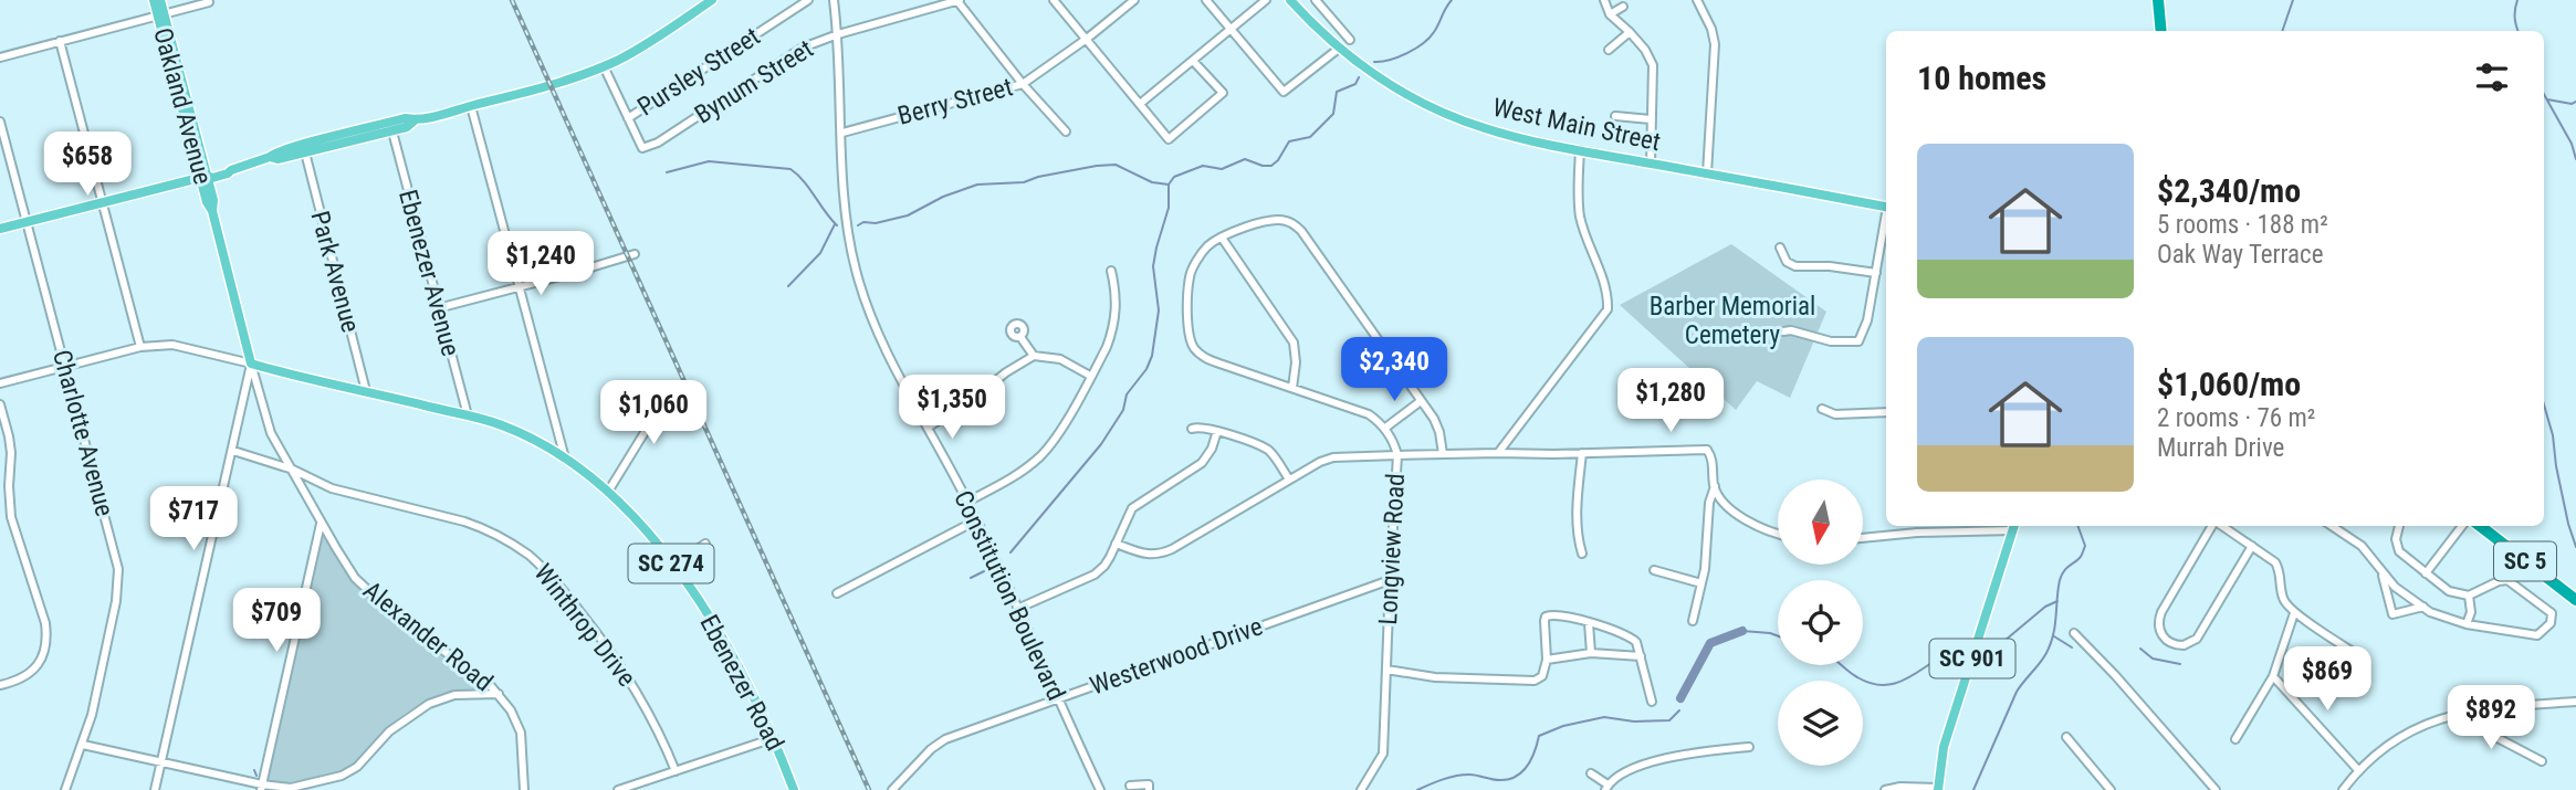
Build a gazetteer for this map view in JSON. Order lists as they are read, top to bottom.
{
  "streets": {
    "highway": ["SC 5"],
    "main road": [
      "Oakland Avenue",
      "West Main Street",
      "SC 274",
      "SC 901",
      "Ebenezer Road"
    ],
    "street": [
      "Pursley Street",
      "Bynum Street",
      "Berry Street",
      "Park Avenue",
      "Ebenezer Avenue",
      "Charlotte Avenue",
      "Longview Road",
      "Constitution Boulevard",
      "Winthrop Drive",
      "Alexander Road",
      "Westerwood Drive"
    ]
  },
  "crossings": [
    ["Pursley Street", "Bynum Street"],
    ["Bynum Street", "Constitution Boulevard"],
    ["Berry Street", "Constitution Boulevard"],
    ["Oakland Avenue", "SC 274"],
    ["Oakland Avenue", "Alexander Road"],
    ["Park Avenue", "SC 274"],
    ["Ebenezer Avenue", "SC 274"],
    ["Ebenezer Avenue", "Ebenezer Road"],
    ["Longview Road", "Westerwood Drive"],
    ["SC 274", "Alexander Road"],
    ["SC 274", "Ebenezer Road"],
    ["Constitution Boulevard", "Westerwood Drive"],
    ["Winthrop Drive", "Alexander Road"]
  ],
  "parks": ["Barber Memorial Cemetery"],
  "north": "bottom",
  "page": {
    "heading": "10 homes",
    "list": [
      {
        "name": "$2,340/mo",
        "note": "5 rooms · 188 m² · Oak Way Terrace"
      },
      {
        "name": "$1,060/mo",
        "note": "2 rooms · 76 m² · Murrah Drive"
      }
    ],
    "price": [
      "$658",
      "$1,240",
      "$2,340",
      "$1,280",
      "$1,350",
      "$1,060",
      "$717",
      "$709",
      "$869",
      "$892"
    ]
  }
}
